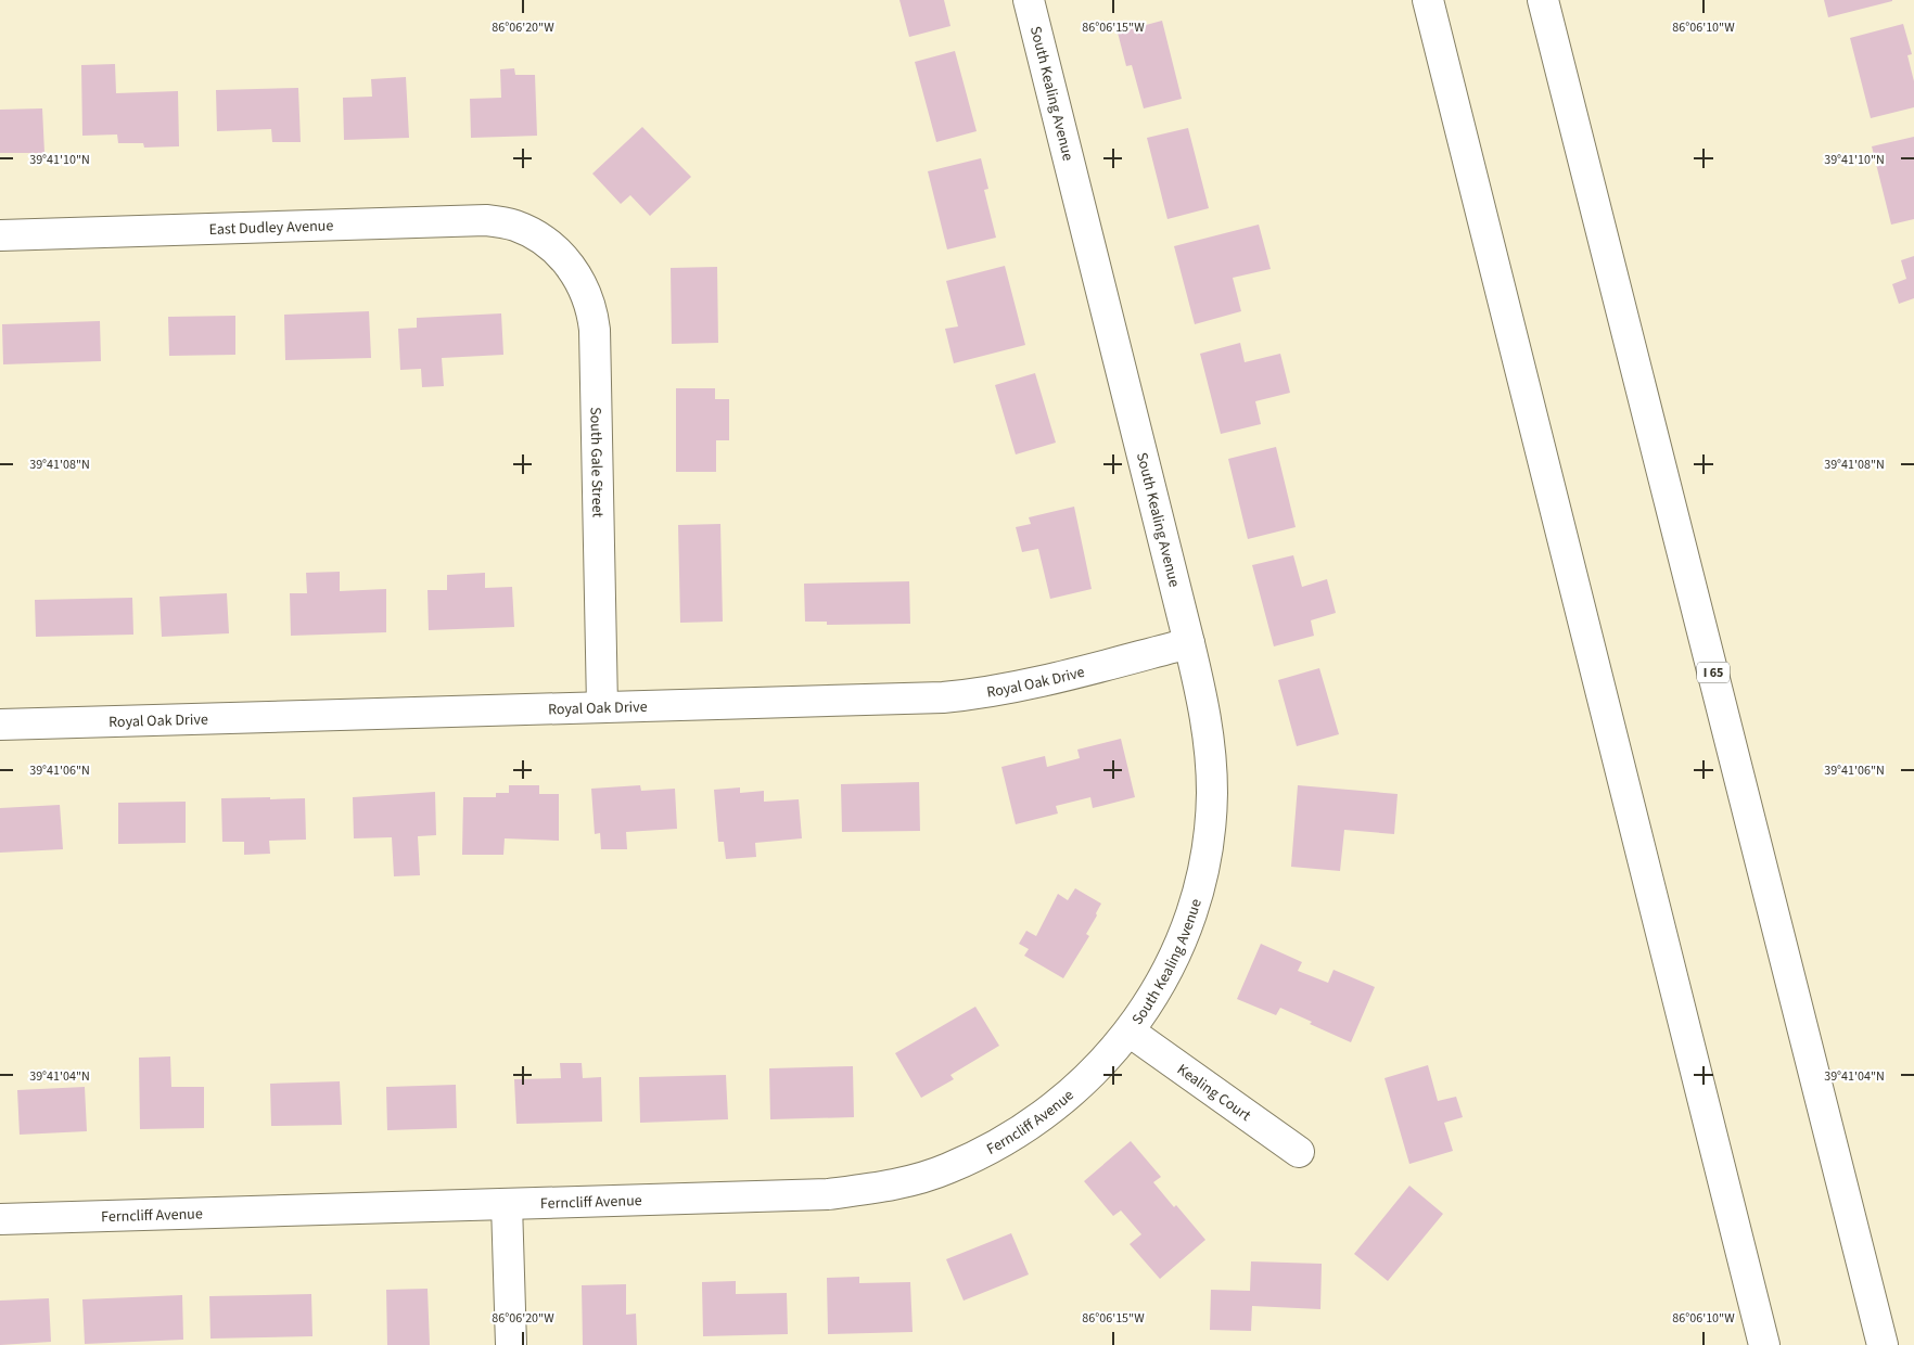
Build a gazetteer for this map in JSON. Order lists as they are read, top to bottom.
{
  "streets": {
    "main road": [
      "South Kealing Avenue",
      "East Dudley Avenue",
      "South Gale Street",
      "I 65",
      "Royal Oak Drive",
      "Kealing Court",
      "Ferncliff Avenue"
    ]
  },
  "crossings": [
    ["South Kealing Avenue", "Royal Oak Drive"],
    ["South Kealing Avenue", "Kealing Court"],
    ["South Kealing Avenue", "Ferncliff Avenue"],
    ["East Dudley Avenue", "South Gale Street"],
    ["South Gale Street", "Royal Oak Drive"],
    ["Kealing Court", "Ferncliff Avenue"]
  ],
  "coordinates": [
    "86°06'20\"W",
    "86°06'15\"W",
    "86°06'10\"W",
    "39°41'10\"N",
    "39°41'08\"N",
    "39°41'06\"N",
    "39°41'04\"N"
  ]
}
